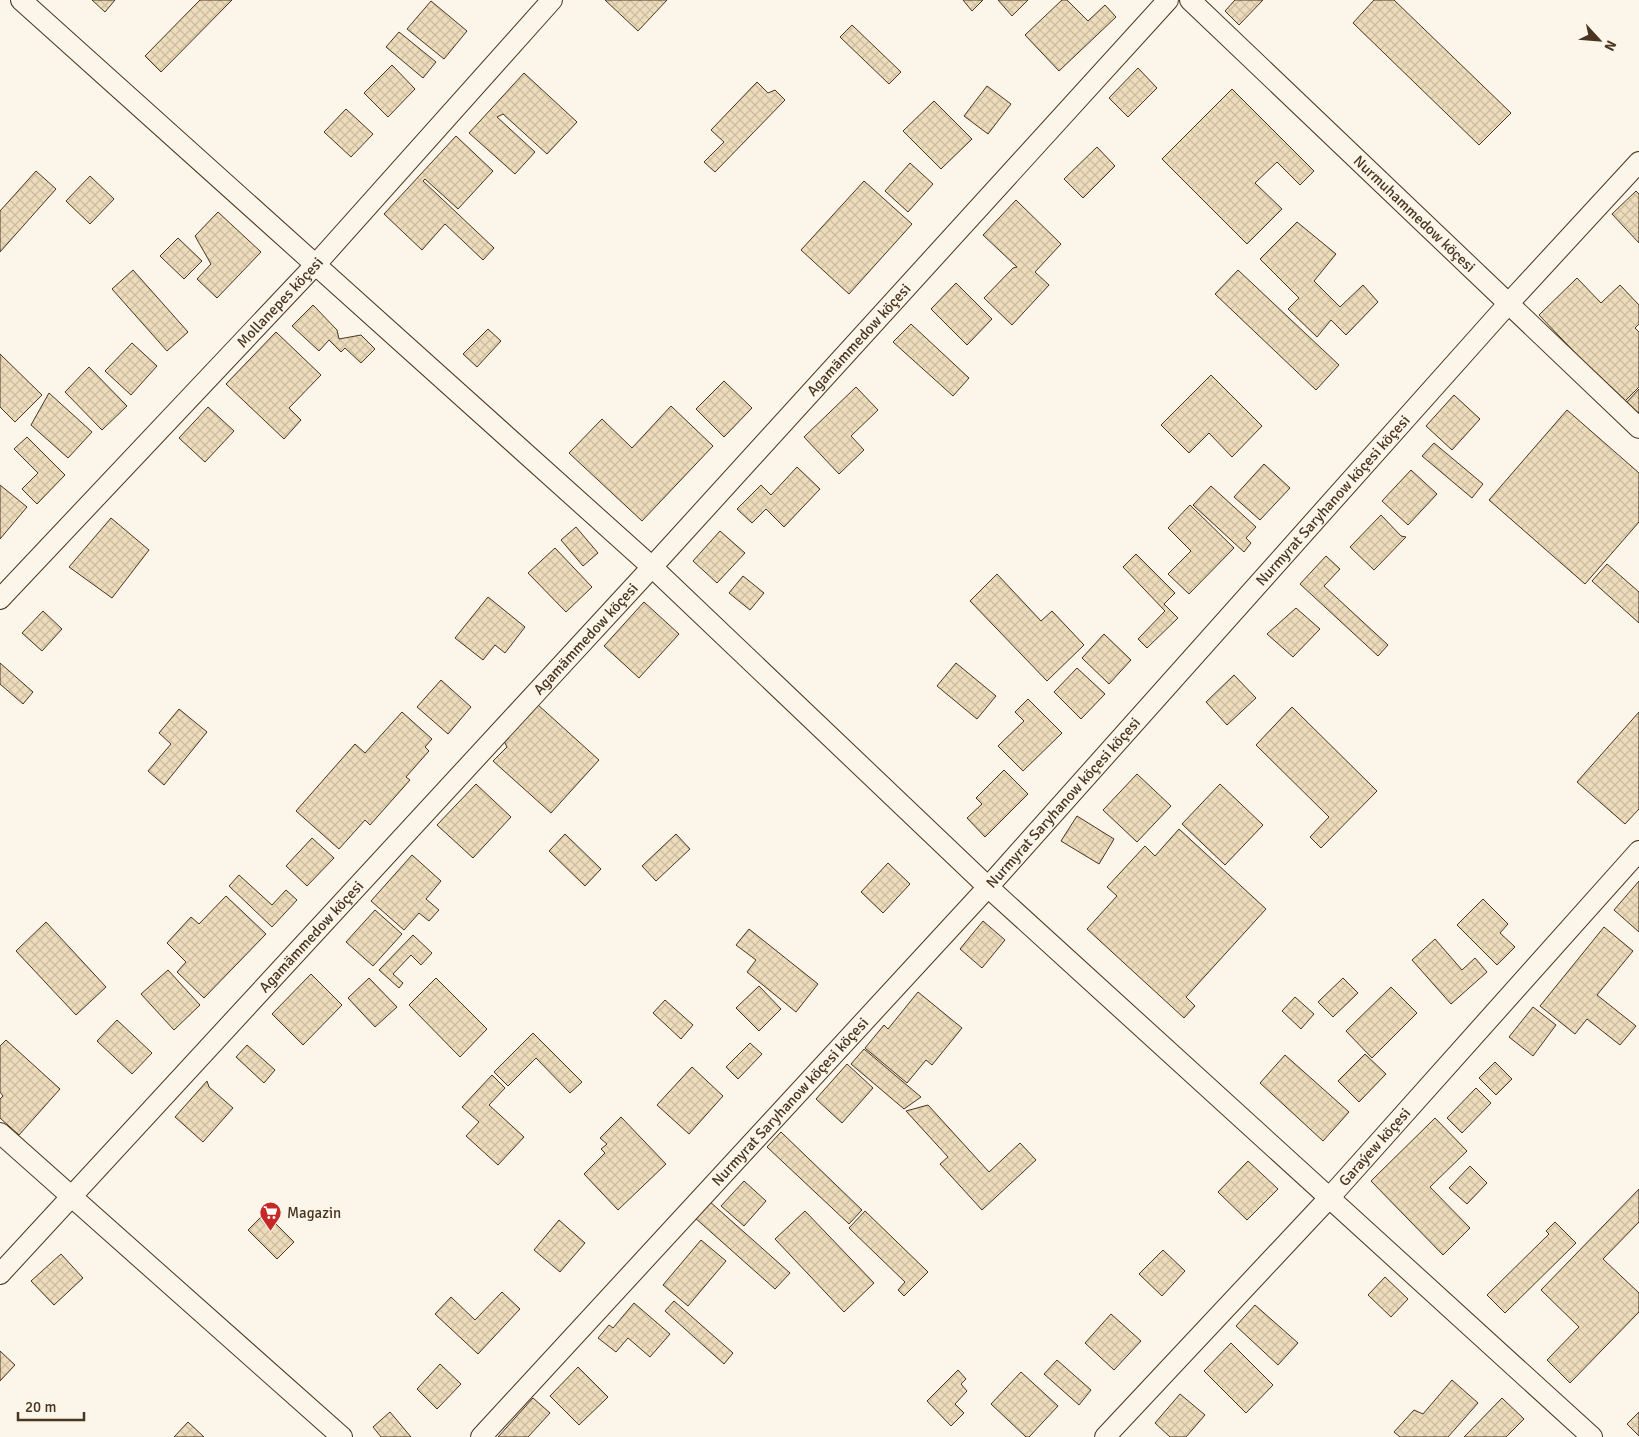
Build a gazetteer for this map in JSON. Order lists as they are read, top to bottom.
{
  "streets": {
    "street": [
      "Nurmuhammedow köçesi",
      "Mollanepes köçesi",
      "Agamämmedow köçesi",
      "Nurmyrat Saryhanow köçesi köçesi",
      "Garaýew köçesi"
    ]
  },
  "crossings": [
    ["Nurmuhammedow köçesi", "Nurmyrat Saryhanow köçesi köçesi"]
  ],
  "places": {
    "supermarket": ["Magazin"]
  },
  "scale_bar": "20 m",
  "north": "bottom right"
}
